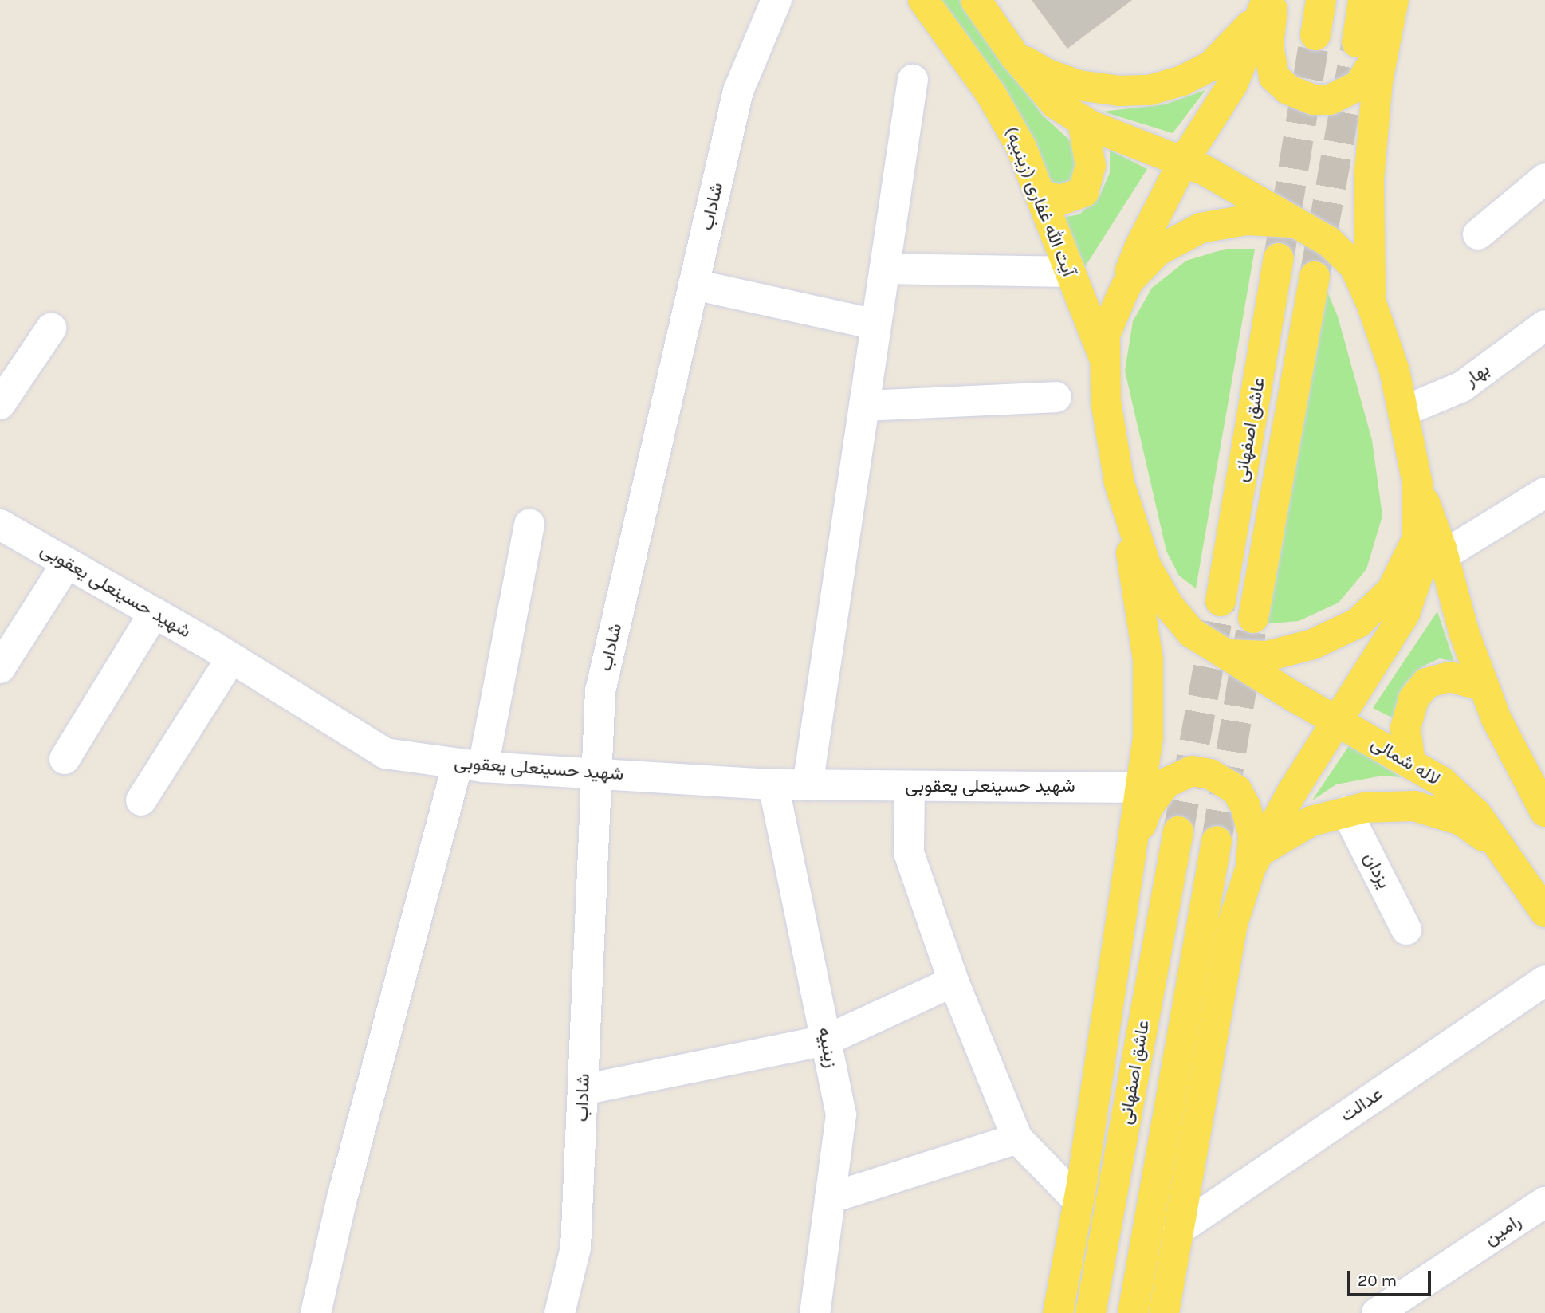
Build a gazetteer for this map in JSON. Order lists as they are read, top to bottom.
{
  "streets": {
    "main road": ["آیت الله غفاری (زینبیه)", "عاشق اصفهانی", "لاله شمالی"],
    "street": [
      "شاداب",
      "بهار",
      "شهید حسینعلی یعقوبی",
      "یزدان",
      "زینبیه",
      "عدالت",
      "رامین"
    ]
  },
  "crossings": [
    ["شاداب", "شهید حسینعلی یعقوبی"],
    ["شهید حسینعلی یعقوبی", "زینبیه"]
  ],
  "scale_bar": "20 m"
}
